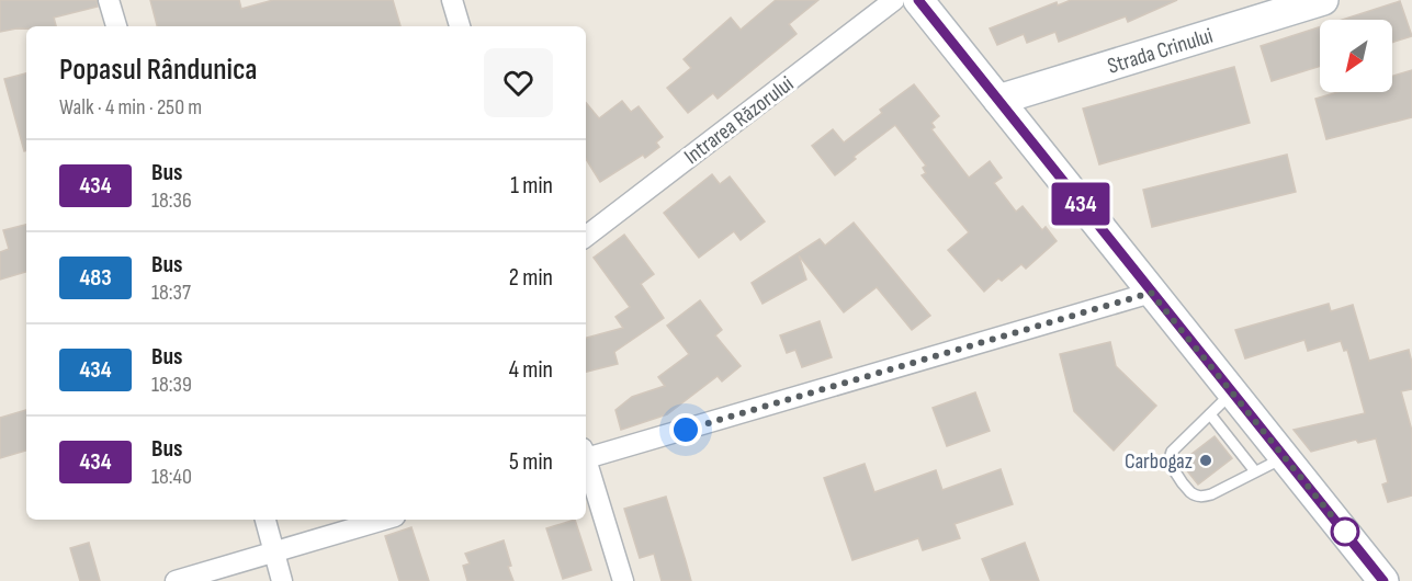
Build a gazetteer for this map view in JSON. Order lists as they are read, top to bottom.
{
  "streets": {
    "main road": ["Strada Crinului"],
    "street": ["Intrarea Răzorului"]
  },
  "places": ["Carbogaz"],
  "lines": ["bus line 434"],
  "north": "bottom left",
  "page": {
    "on_map": "434",
    "heading": ["Popasul Rândunica", "Walk · 4 min · 250 m"],
    "list": [
      {
        "mark": "434",
        "name": "Bus",
        "note": "18:36",
        "value": "1 min"
      },
      {
        "mark": "483",
        "name": "Bus",
        "note": "18:37",
        "value": "2 min"
      },
      {
        "mark": "434",
        "name": "Bus",
        "note": "18:39",
        "value": "4 min"
      },
      {
        "mark": "434",
        "name": "Bus",
        "note": "18:40",
        "value": "5 min"
      }
    ]
  }
}
